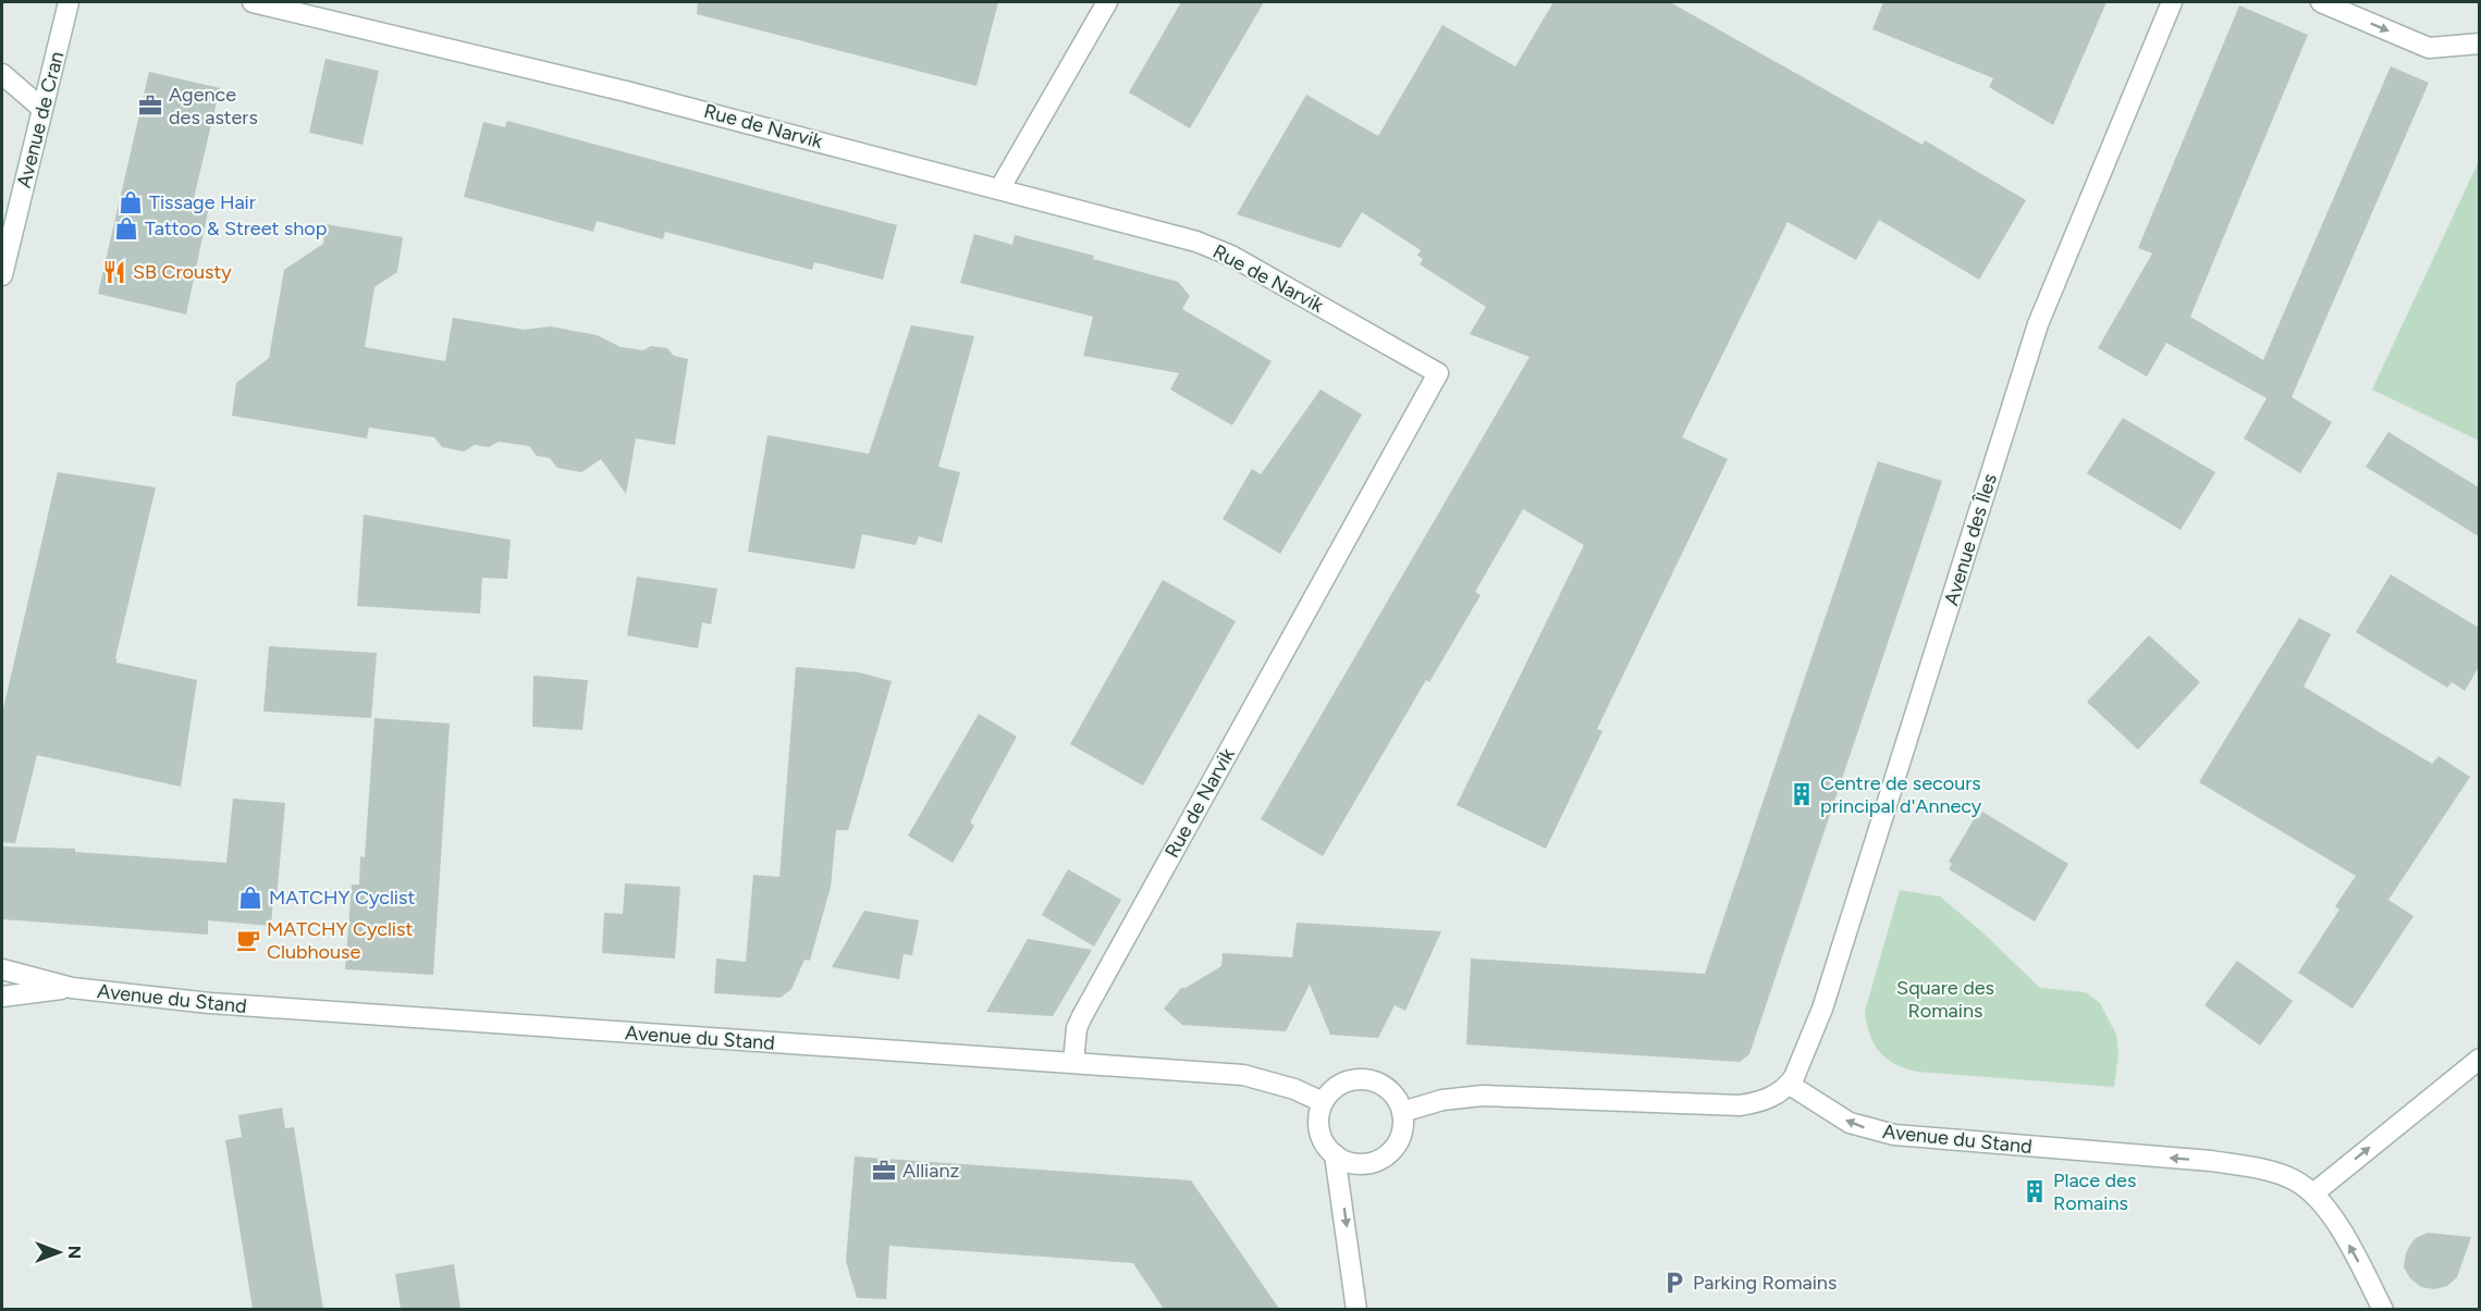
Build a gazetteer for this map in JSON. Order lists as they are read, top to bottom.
{
  "streets": {
    "street": [
      "Avenue de Cran",
      "Rue de Narvik",
      "Avenue des Îles",
      "Avenue du Stand"
    ]
  },
  "crossings": [
    ["Rue de Narvik", "Avenue du Stand"],
    ["Avenue des Îles", "Avenue du Stand"]
  ],
  "parks": ["Square des Romains"],
  "places": {
    "office": ["Agence des asters", "Allianz"],
    "shop": ["Tissage Hair", "Tattoo & Street shop", "MATCHY Cyclist"],
    "restaurant": ["SB Crousty"],
    "building": ["Centre de secours principal d'Annecy", "Place des Romains"],
    "cafe": ["MATCHY Cyclist Clubhouse"],
    "parking": ["Parking Romains"]
  },
  "north": "right"
}
